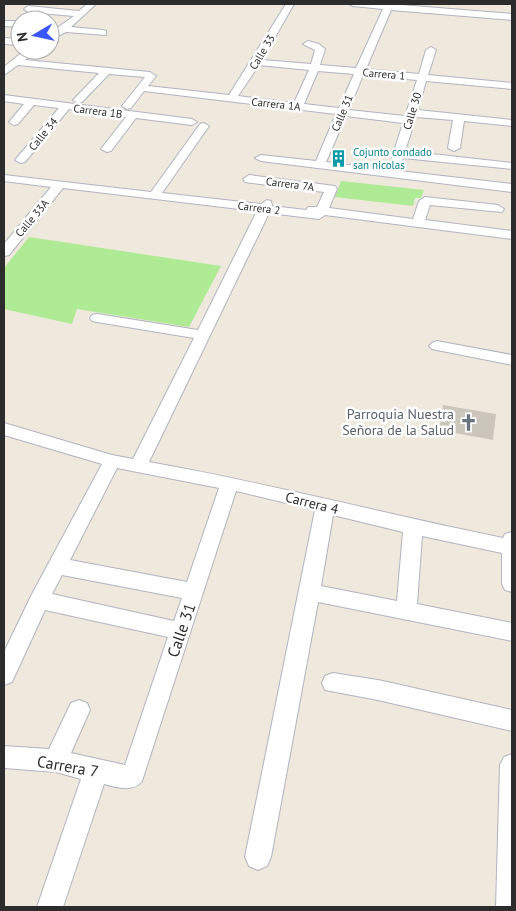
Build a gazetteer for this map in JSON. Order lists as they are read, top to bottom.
{
  "streets": {
    "street": [
      "Calle 33",
      "Carrera 1",
      "Carrera 1A",
      "Carrera 1B",
      "Calle 30",
      "Calle 31",
      "Calle 34",
      "Carrera 7A",
      "Carrera 2",
      "Calle 33A",
      "Carrera 4",
      "Carrera 7"
    ]
  },
  "crossings": [
    ["Calle 33", "Carrera 1"],
    ["Calle 33", "Carrera 1A"],
    ["Carrera 1", "Calle 30"],
    ["Carrera 1", "Calle 31"],
    ["Carrera 1A", "Calle 30"],
    ["Carrera 1A", "Calle 31"],
    ["Carrera 1B", "Calle 34"],
    ["Calle 31", "Carrera 4"],
    ["Calle 31", "Carrera 7"],
    ["Carrera 7A", "Carrera 2"],
    ["Carrera 2", "Calle 33A"]
  ],
  "places": {
    "building": ["Cojunto condado san nicolas"],
    "church": ["Parroquia Nuestra Señora de la Salud"]
  },
  "north": "left"
}
